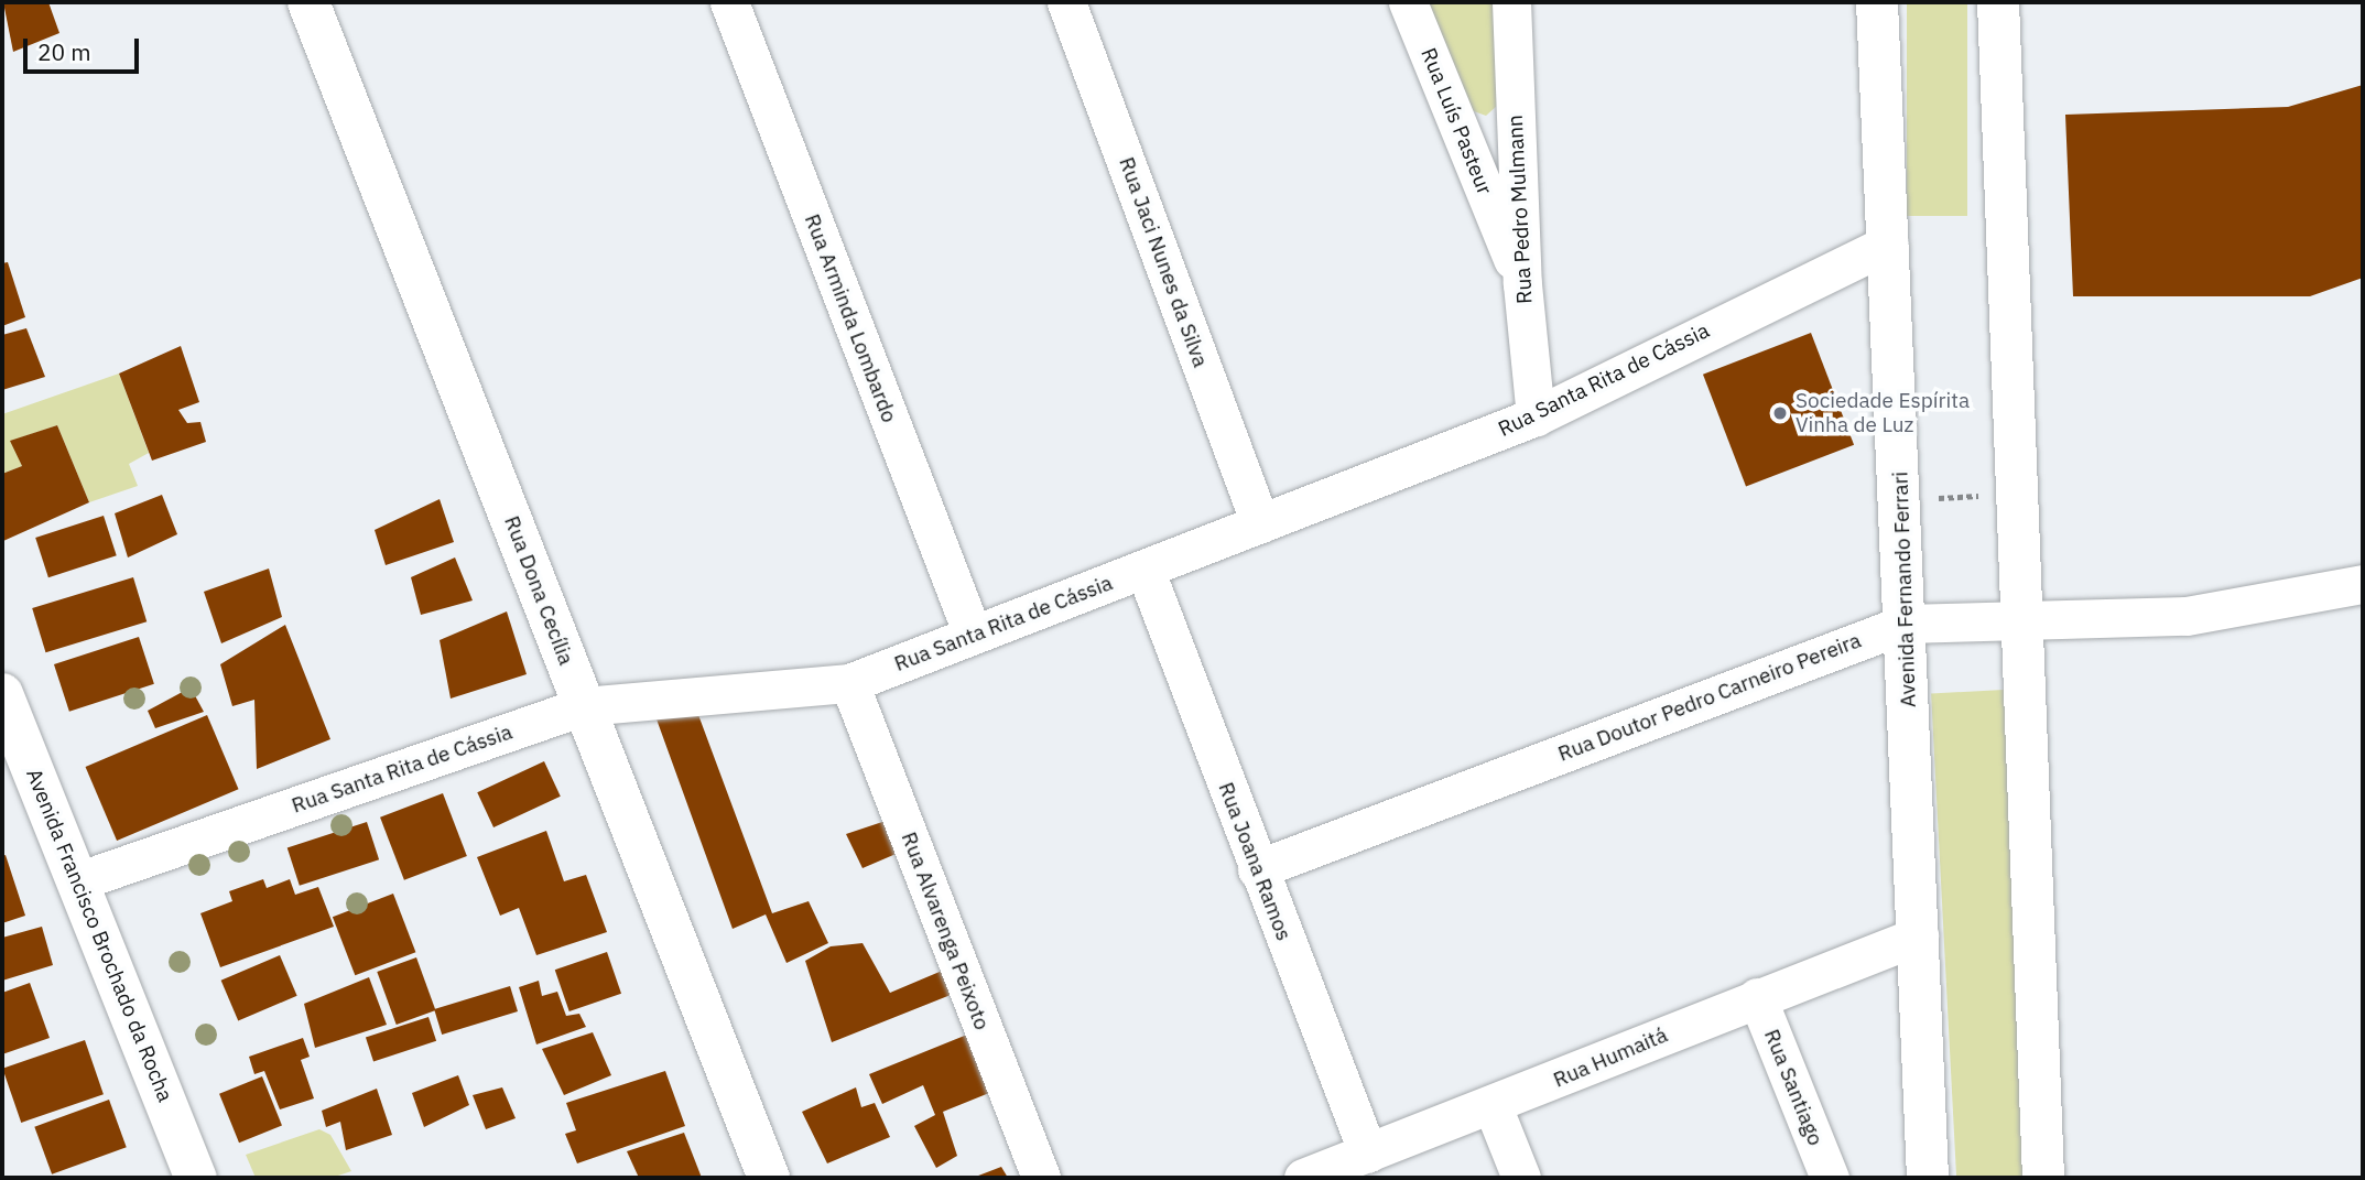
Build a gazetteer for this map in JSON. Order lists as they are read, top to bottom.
{
  "streets": {
    "main road": ["Avenida Fernando Ferrari", "Rua Dona Cecília", "Avenida Francisco Brochado da Rocha"],
    "street": [
      "Rua Luís Pasteur",
      "Rua Pedro Mulmann",
      "Rua Jaci Nunes da Silva",
      "Rua Arminda Lombardo",
      "Rua Santa Rita de Cássia",
      "Rua Doutor Pedro Carneiro Pereira",
      "Rua Joana Ramos",
      "Rua Alvarenga Peixoto",
      "Rua Humaitá",
      "Rua Santiago"
    ]
  },
  "crossings": [
    ["Rua Luís Pasteur", "Rua Pedro Mulmann"],
    ["Rua Pedro Mulmann", "Rua Santa Rita de Cássia"],
    ["Rua Jaci Nunes da Silva", "Rua Santa Rita de Cássia"],
    ["Rua Arminda Lombardo", "Rua Santa Rita de Cássia"],
    ["Rua Santa Rita de Cássia", "Avenida Fernando Ferrari"],
    ["Rua Santa Rita de Cássia", "Rua Dona Cecília"],
    ["Rua Santa Rita de Cássia", "Rua Joana Ramos"],
    ["Rua Santa Rita de Cássia", "Rua Alvarenga Peixoto"],
    ["Rua Santa Rita de Cássia", "Avenida Francisco Brochado da Rocha"],
    ["Avenida Fernando Ferrari", "Rua Doutor Pedro Carneiro Pereira"],
    ["Avenida Fernando Ferrari", "Rua Humaitá"],
    ["Rua Doutor Pedro Carneiro Pereira", "Rua Joana Ramos"],
    ["Rua Joana Ramos", "Rua Humaitá"],
    ["Rua Humaitá", "Rua Santiago"]
  ],
  "places": ["Sociedade Espírita Vinha de Luz"],
  "scale_bar": "20 m"
}
